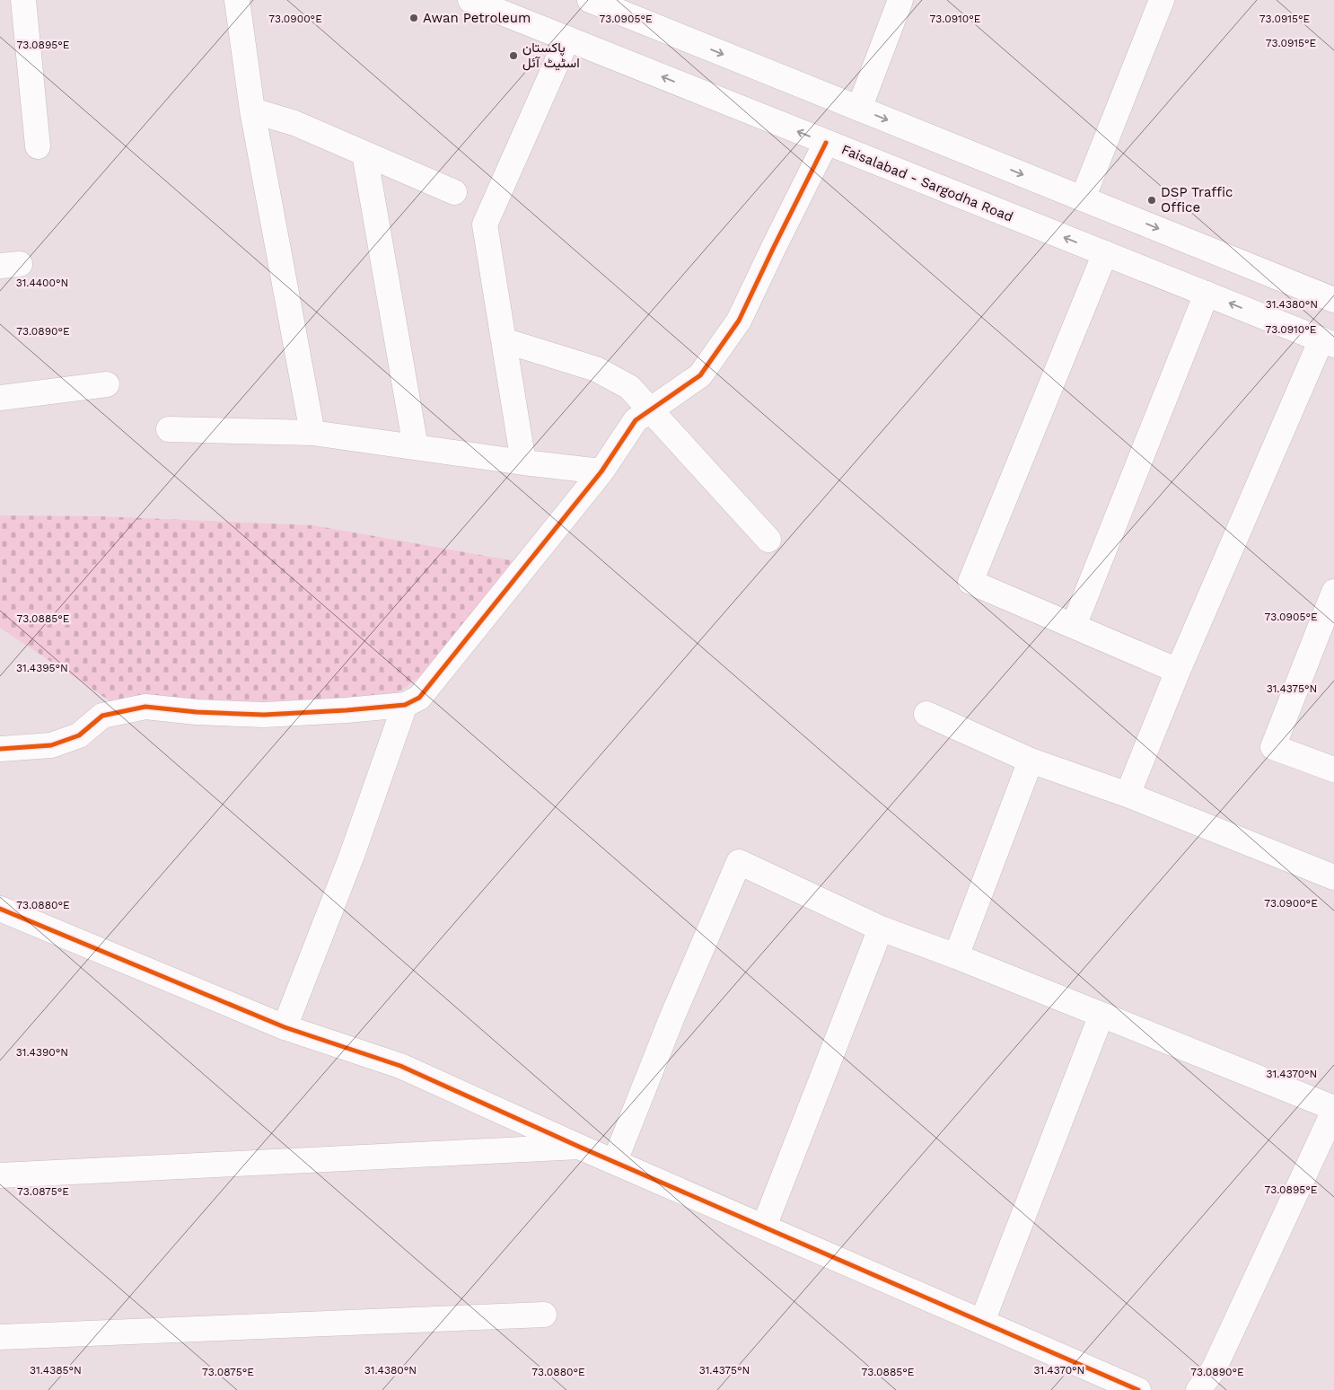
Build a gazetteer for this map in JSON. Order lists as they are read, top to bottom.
{
  "streets": {
    "street": ["Faisalabad - Sargodha Road"]
  },
  "places": ["Awan Petroleum", "پاکستان اسٹیٹ آئل", "DSP Traffic Office"],
  "coordinates": [
    "73.0915°E",
    "73.0900°E",
    "73.0905°E",
    "73.0910°E",
    "73.0895°E",
    "31.4400°N",
    "31.4380°N",
    "73.0890°E",
    "73.0885°E",
    "31.4395°N",
    "31.4375°N",
    "73.0880°E",
    "31.4390°N",
    "31.4370°N",
    "73.0875°E",
    "31.4385°N"
  ]
}
